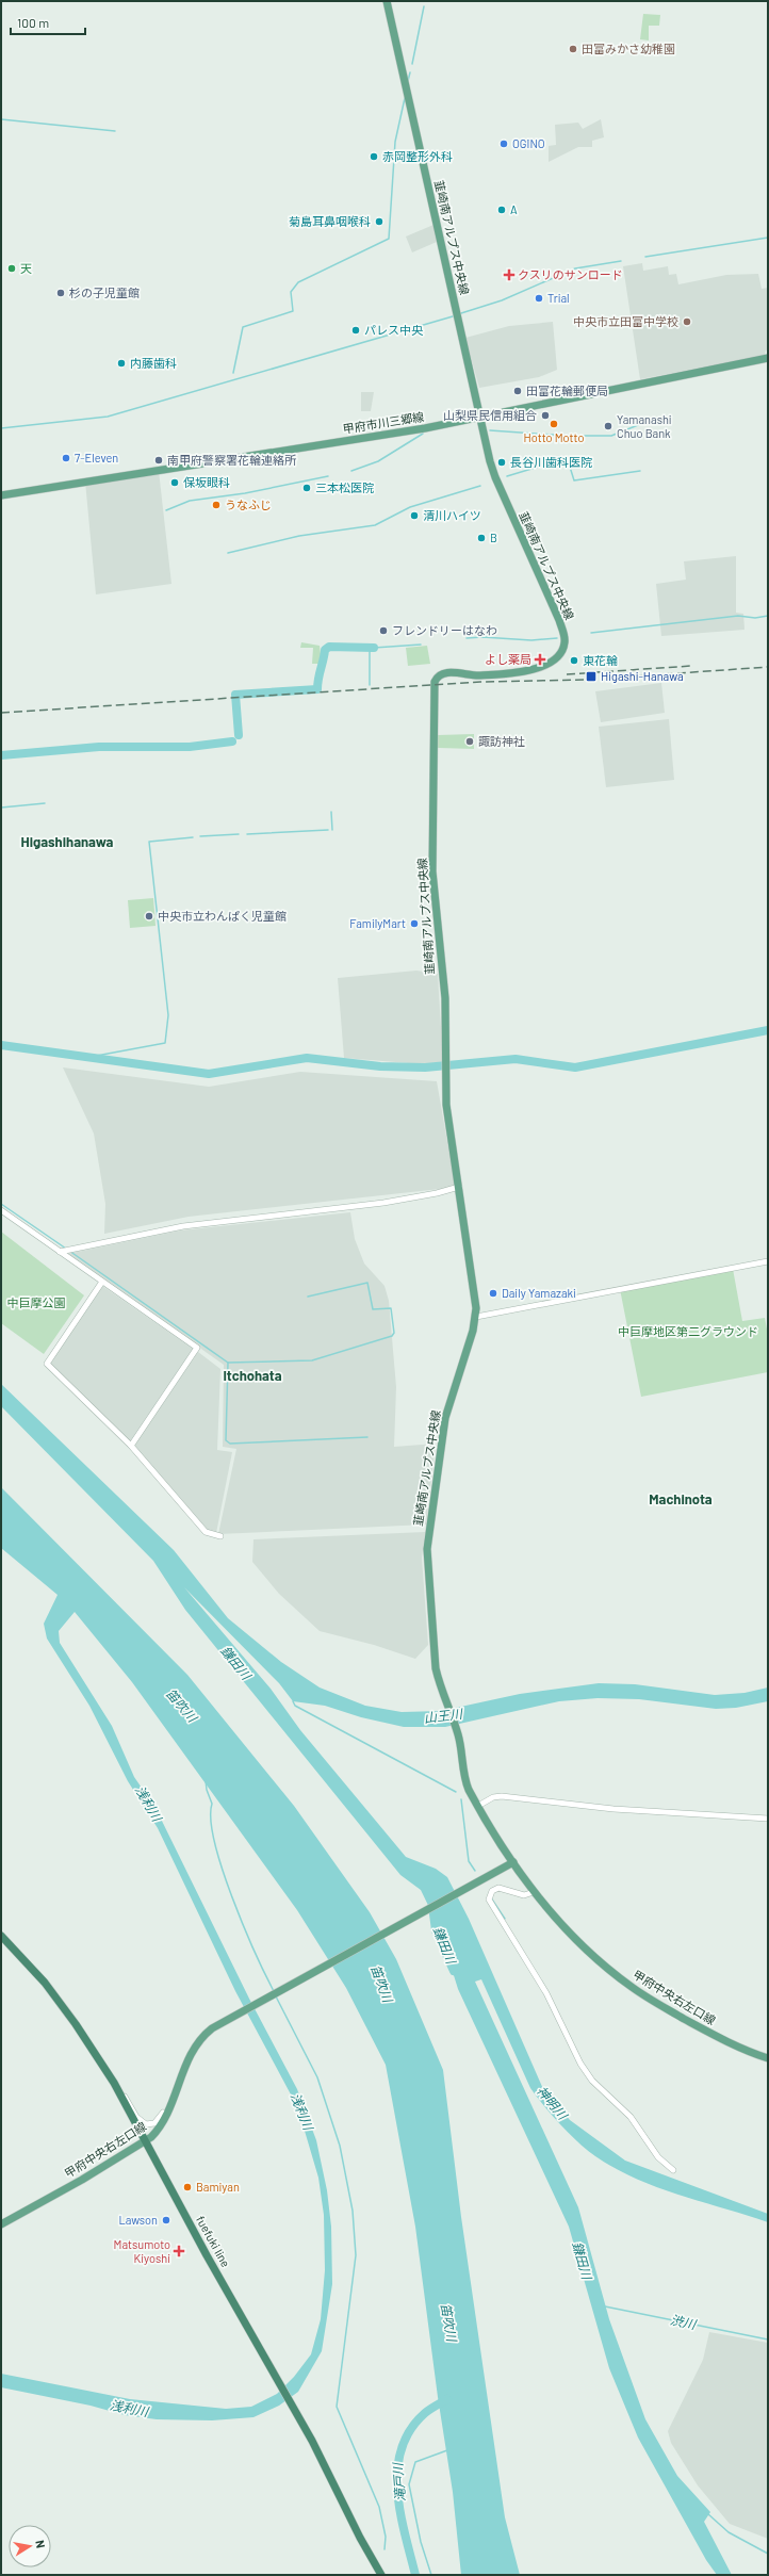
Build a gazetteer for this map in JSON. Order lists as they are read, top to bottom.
{
  "streets": {
    "highway": ["fuefuki line"],
    "main road": ["韮崎南アルプス中央線", "甲府市川三郷線", "甲府中央右左口線"]
  },
  "crossings": [
    ["韮崎南アルプス中央線", "甲府市川三郷線"],
    ["韮崎南アルプス中央線", "甲府中央右左口線"],
    ["甲府中央右左口線", "fuefuki line"]
  ],
  "districts": ["Higashihanawa", "Itchohata", "Machinota"],
  "water": [
    "鎌田川",
    "笛吹川",
    "山王川",
    "浅利川",
    "神明川",
    "渋川",
    "滝戸川"
  ],
  "parks": ["中巨摩公園", "中巨摩地区第二グラウンド"],
  "places": {
    "other": [
      "田富みかさ幼稚園",
      "OGINO",
      "赤岡整形外科",
      "A",
      "菊島耳鼻咽喉科",
      "天",
      "杉の子児童館",
      "Trial",
      "中央市立田富中学校",
      "パレス中央",
      "内藤歯科",
      "田富花輪郵便局",
      "山梨県民信用組合",
      "Hotto Motto",
      "Yamanashi Chuo Bank",
      "7-Eleven",
      "南甲府警察署花輪連絡所",
      "長谷川歯科医院",
      "保坂眼科",
      "三本松医院",
      "うなふじ",
      "清川ハイツ",
      "B",
      "フレンドリーはなわ",
      "東花輪",
      "諏訪神社",
      "中央市立わんぱく児童館",
      "FamilyMart",
      "Daily Yamazaki",
      "Bamiyan",
      "Lawson"
    ],
    "health": ["クスリのサンロード", "よし薬局", "Matsumoto Kiyoshi"],
    "transit": ["Higashi-Hanawa"]
  },
  "scale_bar": "100 m",
  "north": "right"
}
